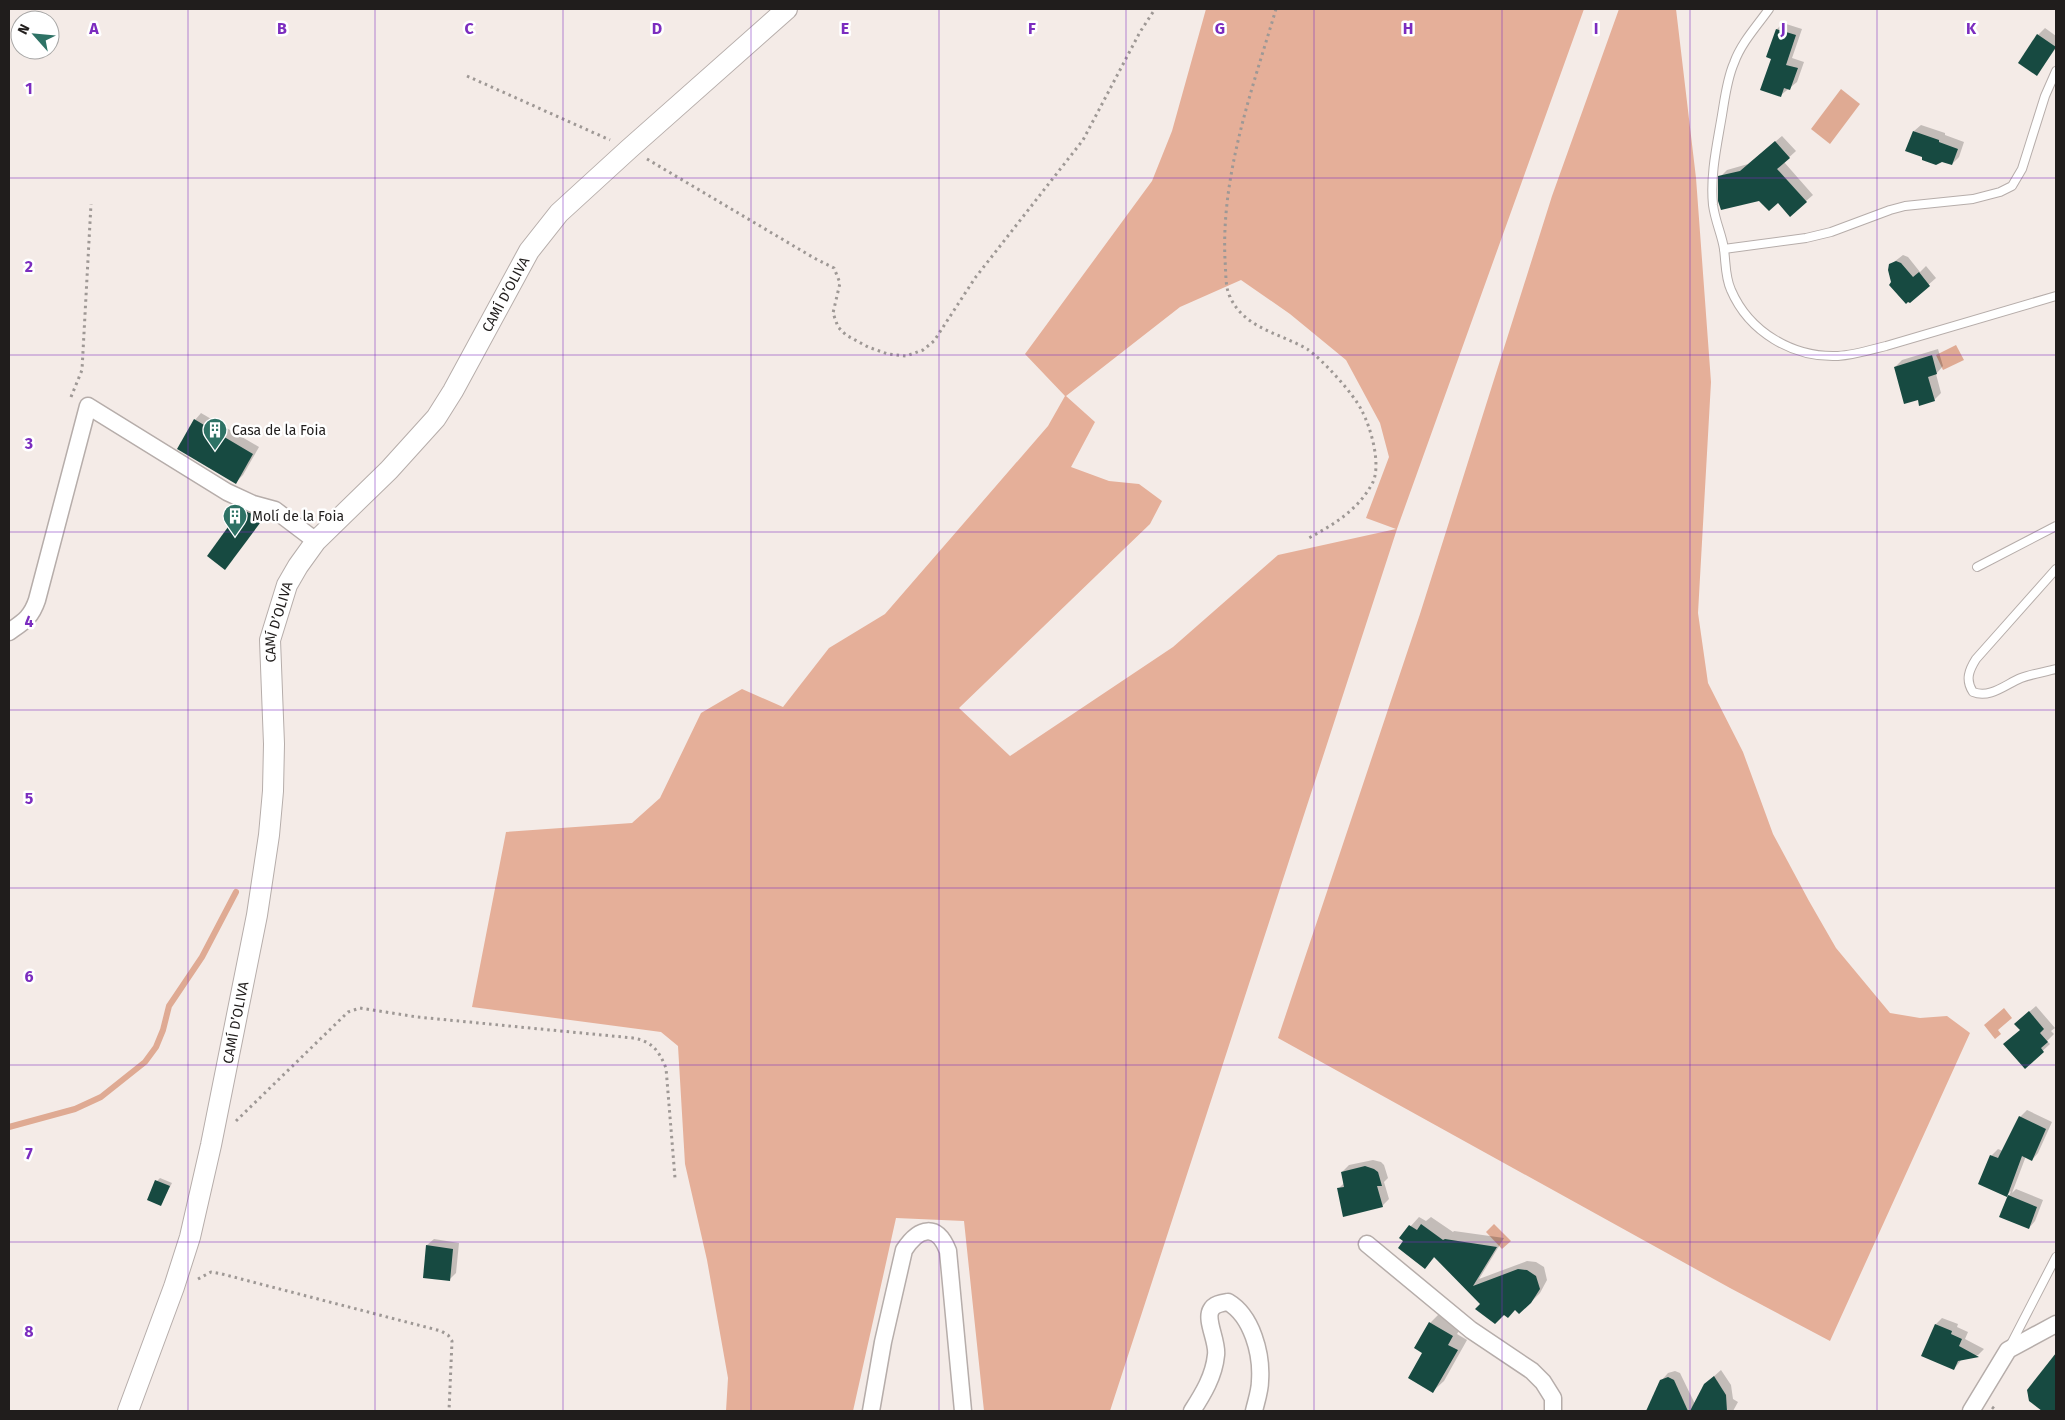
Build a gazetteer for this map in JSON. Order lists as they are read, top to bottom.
{
  "streets": {
    "street": ["CAMÍ D’OLIVA"]
  },
  "places": {
    "building": ["Casa de la Foia", "Molí de la Foia"]
  },
  "north": "top left",
  "grid": {
    "columns": [
      "A",
      "B",
      "C",
      "D",
      "E",
      "F",
      "G",
      "H",
      "I",
      "J",
      "K"
    ],
    "rows": [
      "1",
      "2",
      "3",
      "4",
      "5",
      "6",
      "7",
      "8"
    ]
  }
}
